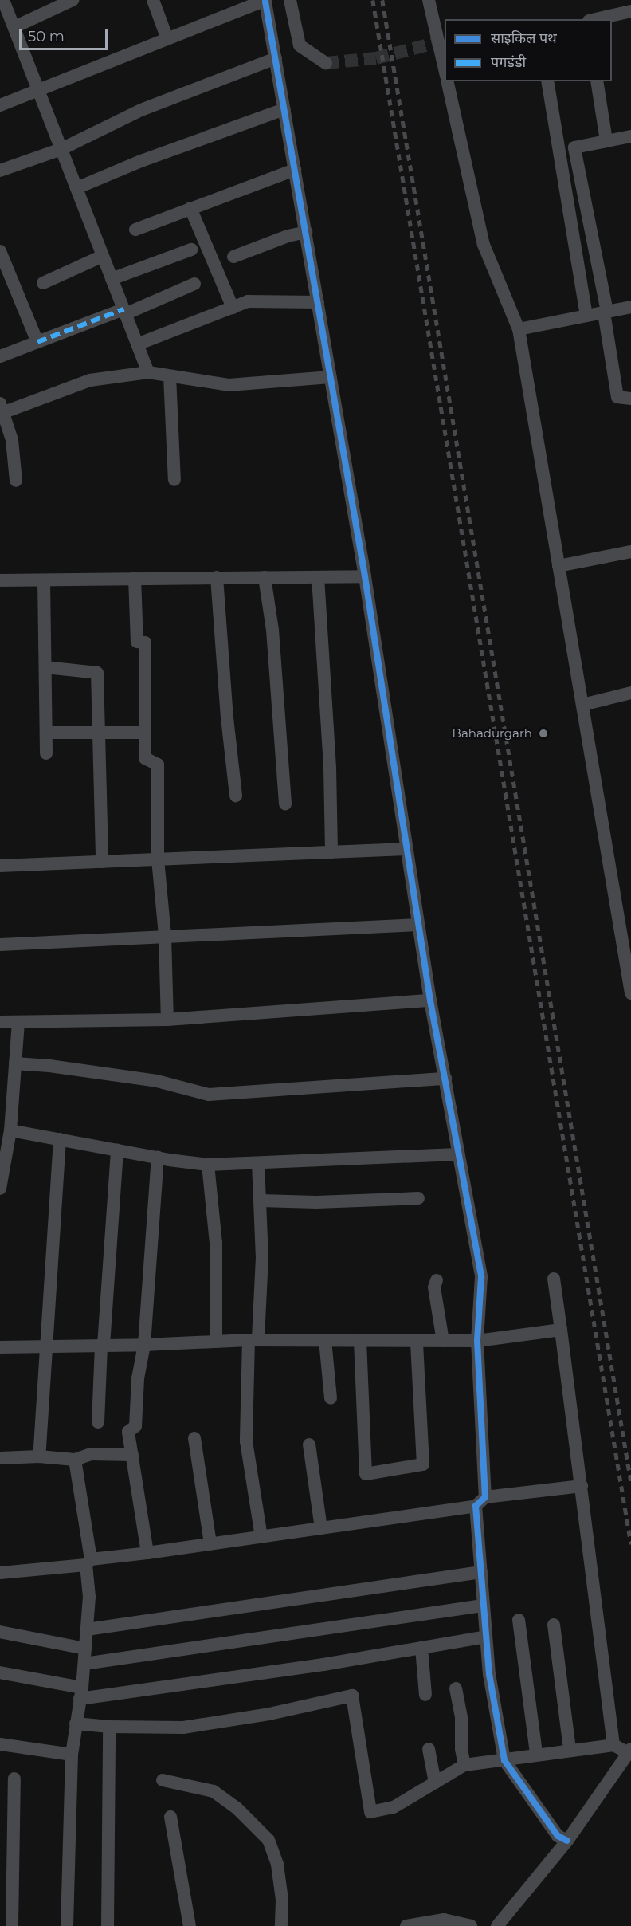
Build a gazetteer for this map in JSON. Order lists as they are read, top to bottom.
{
  "places": ["Bahadurgarh"],
  "legend": ["साइकिल पथ", "पगडंडी"],
  "scale_bar": "50 m"
}
